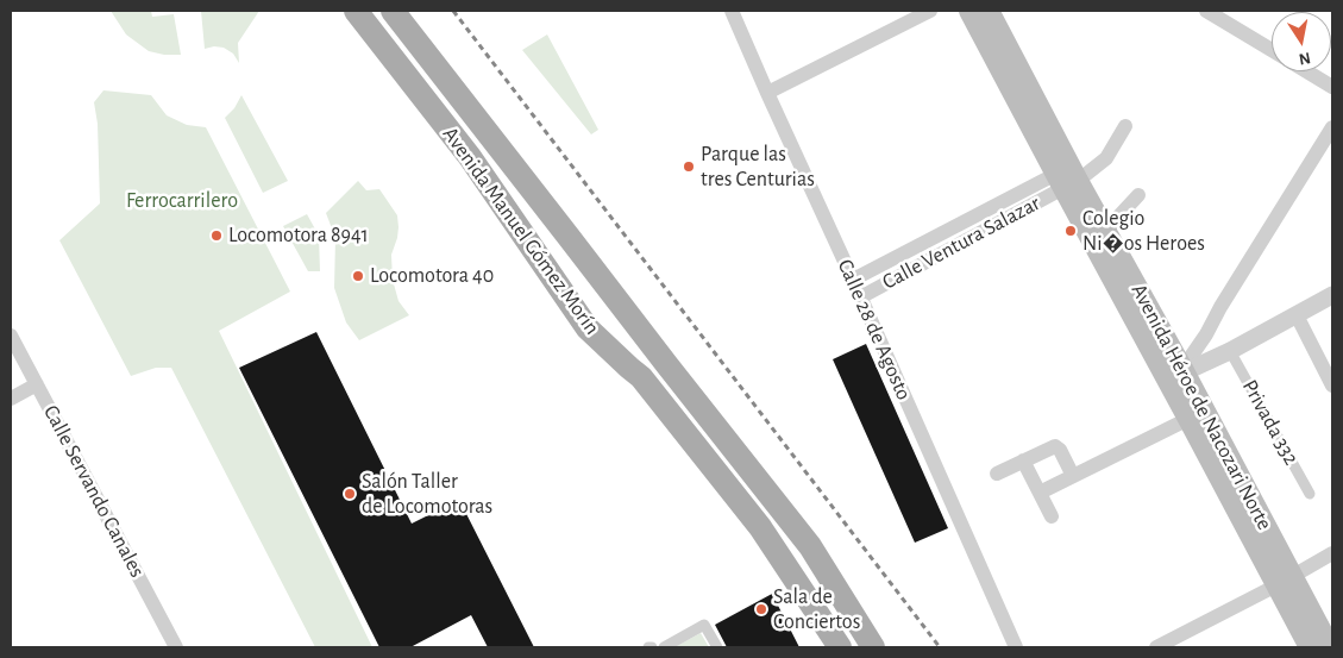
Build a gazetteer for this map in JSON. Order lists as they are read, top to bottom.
{
  "streets": {
    "main road": ["Avenida Manuel Gómez Morín", "Avenida Héroe de Nacozari Norte"],
    "street": [
      "Calle Ventura Salazar",
      "Calle 28 de Agosto",
      "Privada 332",
      "Calle Servando Canales"
    ]
  },
  "crossings": [
    ["Calle Ventura Salazar", "Calle 28 de Agosto"],
    ["Calle Ventura Salazar", "Avenida Héroe de Nacozari Norte"]
  ],
  "parks": ["Ferrocarrilero"],
  "places": [
    "Parque las tres Centurias",
    "Colegio Ni�os Heroes",
    "Locomotora 8941",
    "Locomotora 40",
    "Salón Taller de Locomotoras",
    "Sala de Conciertos"
  ],
  "north": "bottom"
}
